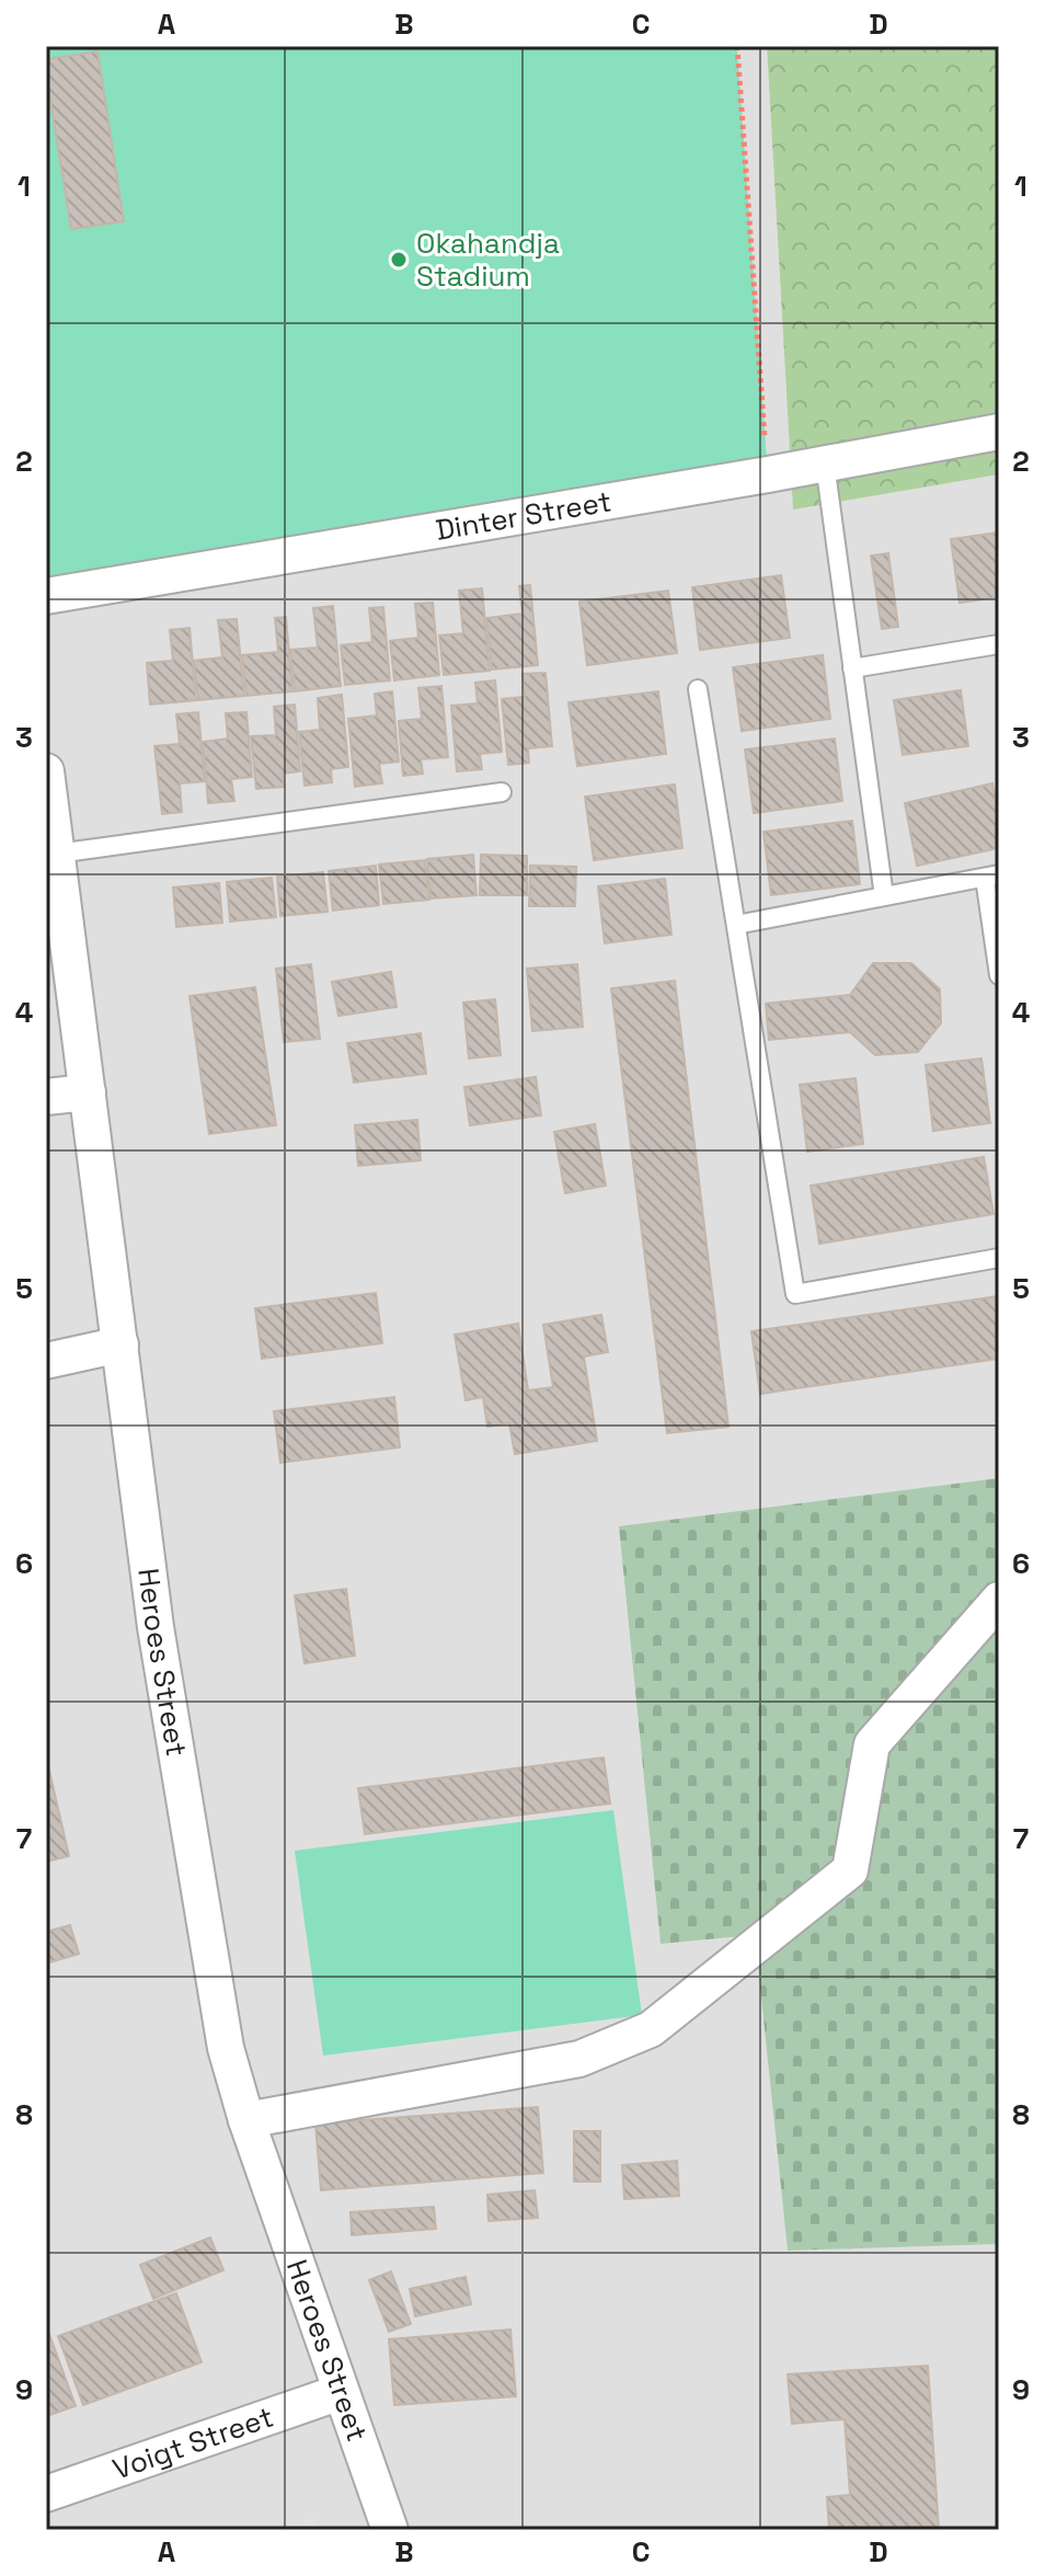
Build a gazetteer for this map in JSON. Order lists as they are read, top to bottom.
{
  "streets": {
    "street": ["Dinter Street", "Heroes Street", "Voigt Street"]
  },
  "crossings": [
    ["Heroes Street", "Voigt Street"]
  ],
  "places": ["Okahandja Stadium"],
  "grid": {
    "columns": [
      "A",
      "B",
      "C",
      "D"
    ],
    "rows": [
      "1",
      "2",
      "3",
      "4",
      "5",
      "6",
      "7",
      "8",
      "9"
    ]
  }
}
